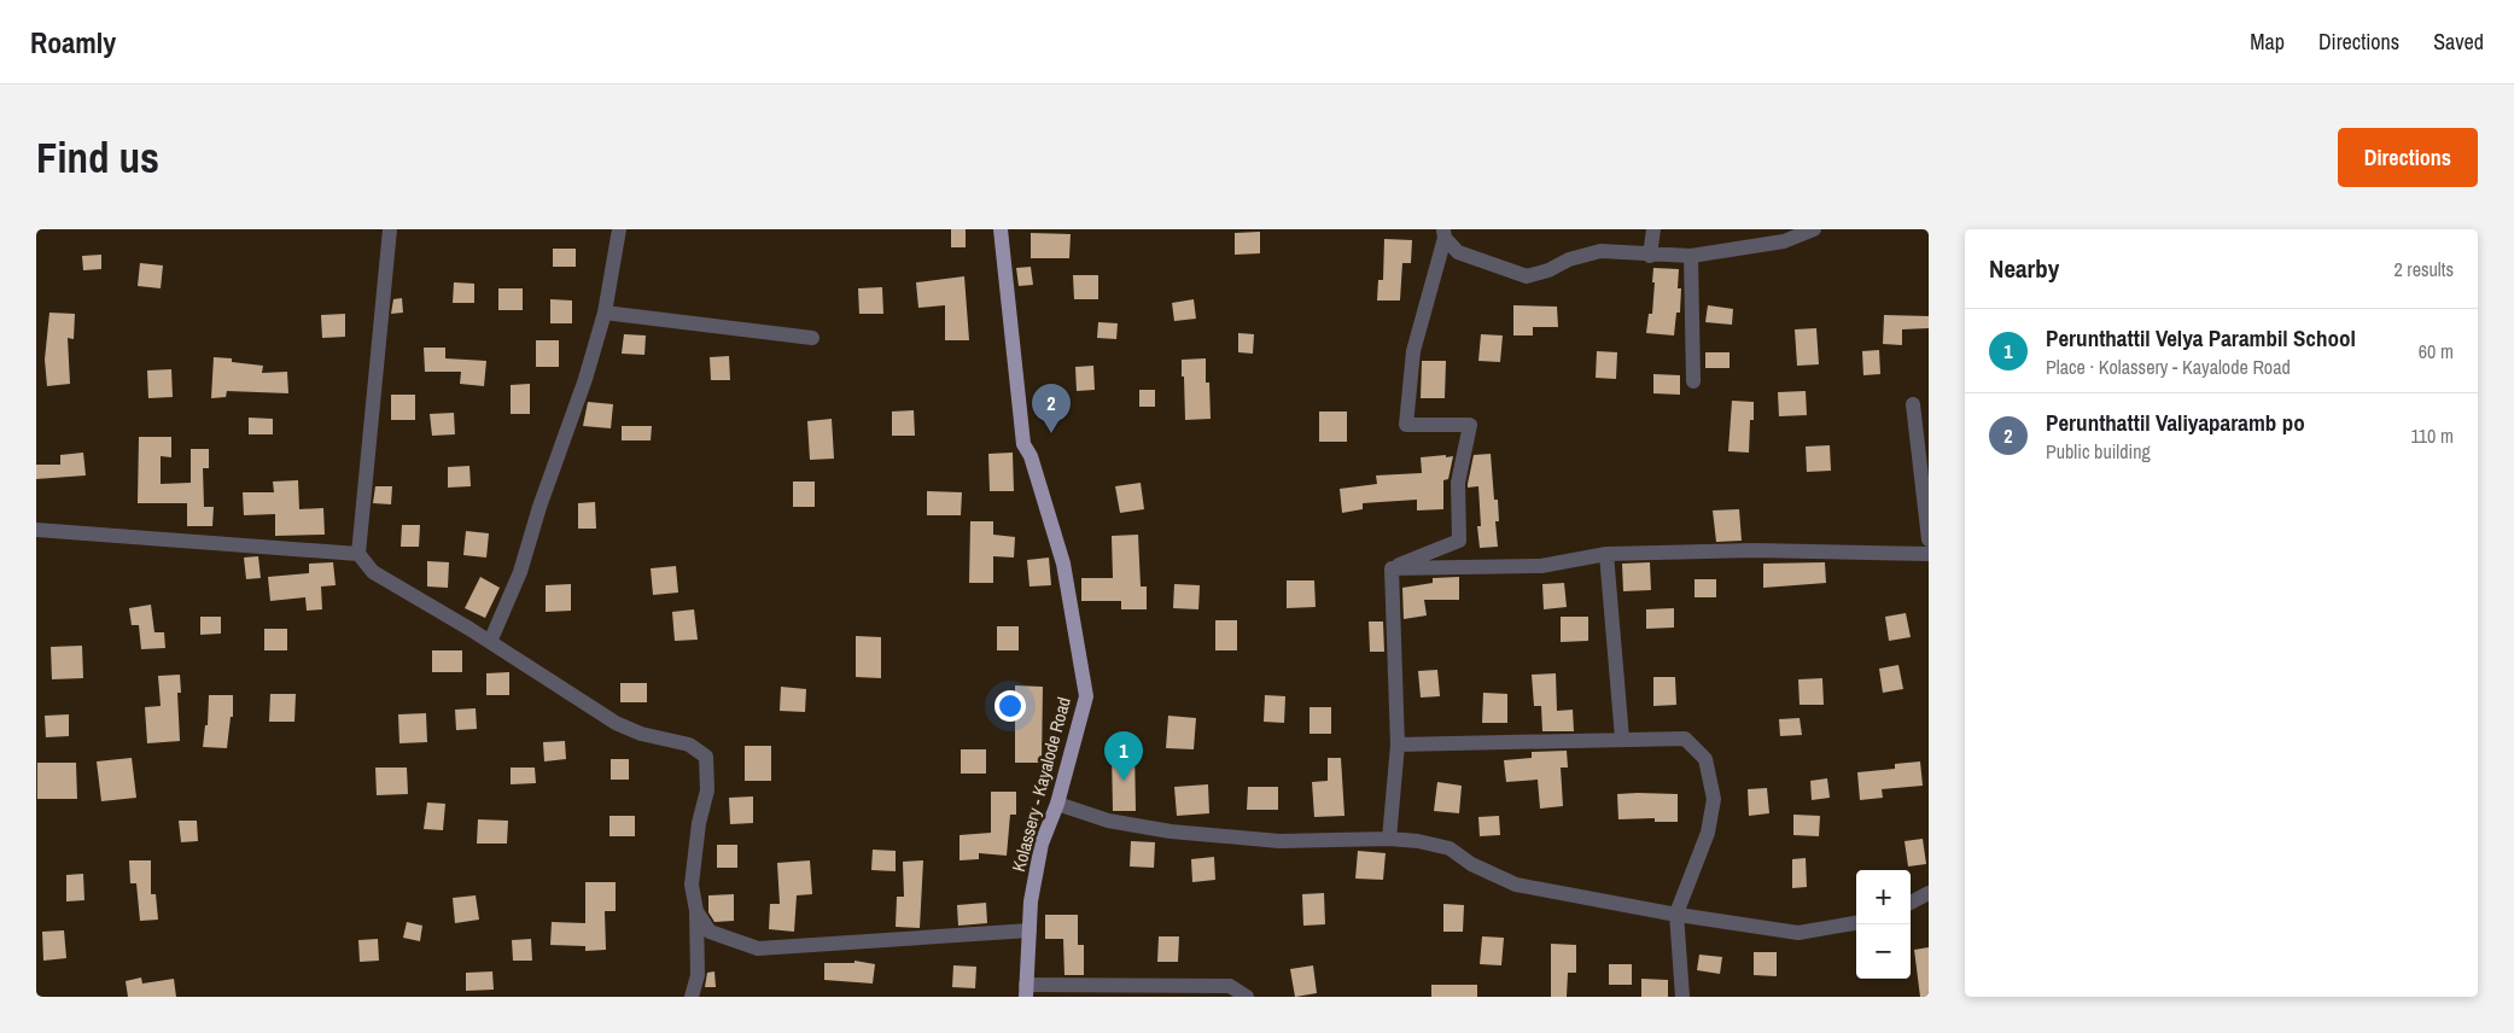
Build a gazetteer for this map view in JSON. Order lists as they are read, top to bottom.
{
  "streets": {
    "main road": ["Kolassery - Kayalode Road"]
  },
  "page": {
    "header": "Roamly",
    "nav": ["Map", "Directions", "Saved"],
    "buttons": "Directions",
    "title": "Find us",
    "heading": ["Nearby", "2 results"],
    "list": [
      {
        "mark": "1",
        "name": "Perunthattil Velya Parambil School",
        "note": "Place · Kolassery - Kayalode Road",
        "value": "60 m"
      },
      {
        "mark": "2",
        "name": "Perunthattil Valiyaparamb po",
        "note": "Public building",
        "value": "110 m"
      }
    ],
    "pins": ["2", "1"],
    "map_buttons": ["+", "−"]
  }
}
